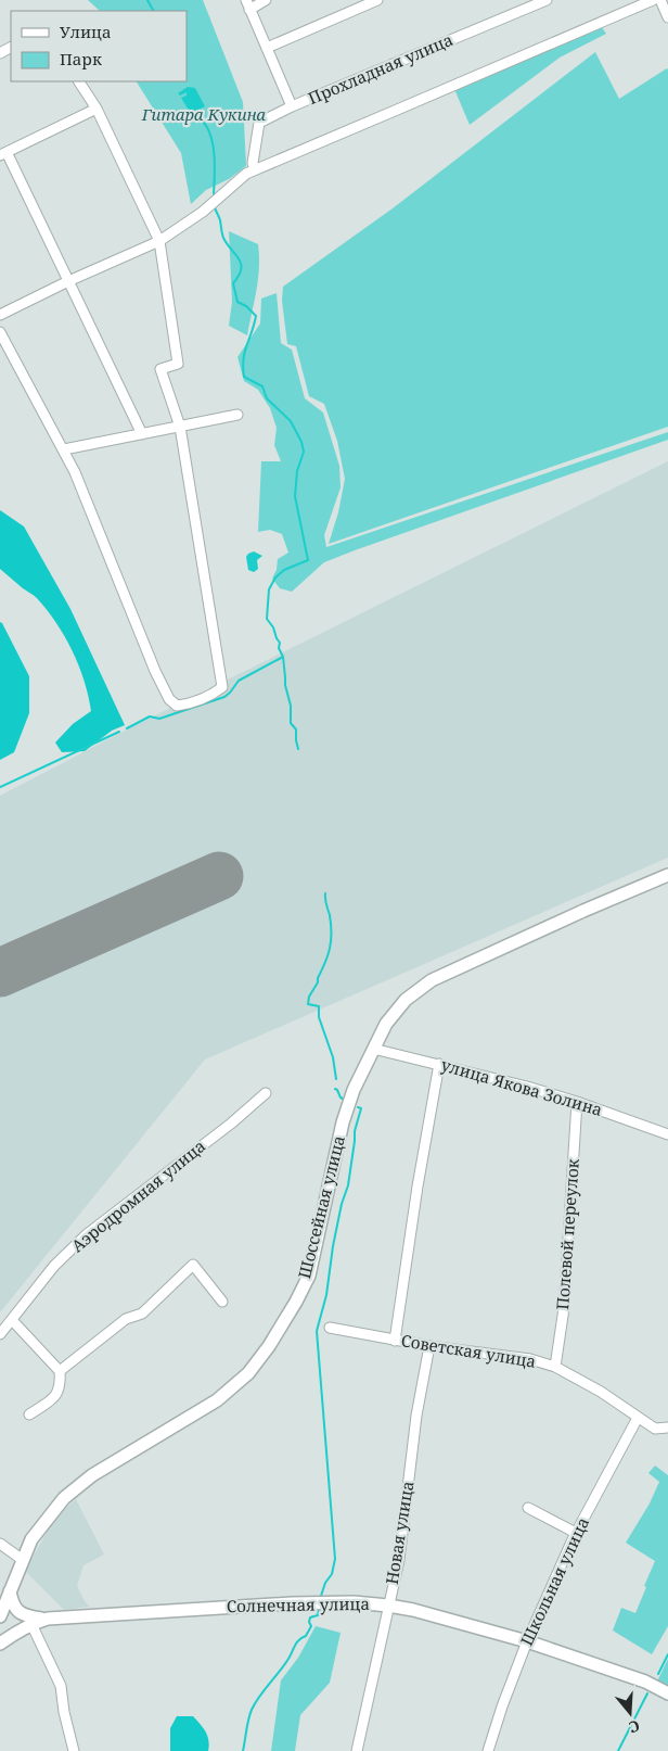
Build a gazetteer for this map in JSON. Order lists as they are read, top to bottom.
{
  "streets": {
    "main road": ["Шоссейная улица", "Солнечная улица"],
    "street": [
      "Прохладная улица",
      "улица Якова Золина",
      "Аэродромная улица",
      "Полевой переулок",
      "Советская улица",
      "Новая улица",
      "Школьная улица"
    ]
  },
  "crossings": [
    ["улица Якова Золина", "Шоссейная улица"],
    ["улица Якова Золина", "Полевой переулок"],
    ["Полевой переулок", "Советская улица"],
    ["Советская улица", "Новая улица"],
    ["Советская улица", "Школьная улица"],
    ["Новая улица", "Солнечная улица"],
    ["Школьная улица", "Солнечная улица"]
  ],
  "parks": ["Гитара Кукина"],
  "legend": ["Улица", "Парк"],
  "north": "bottom"
}
